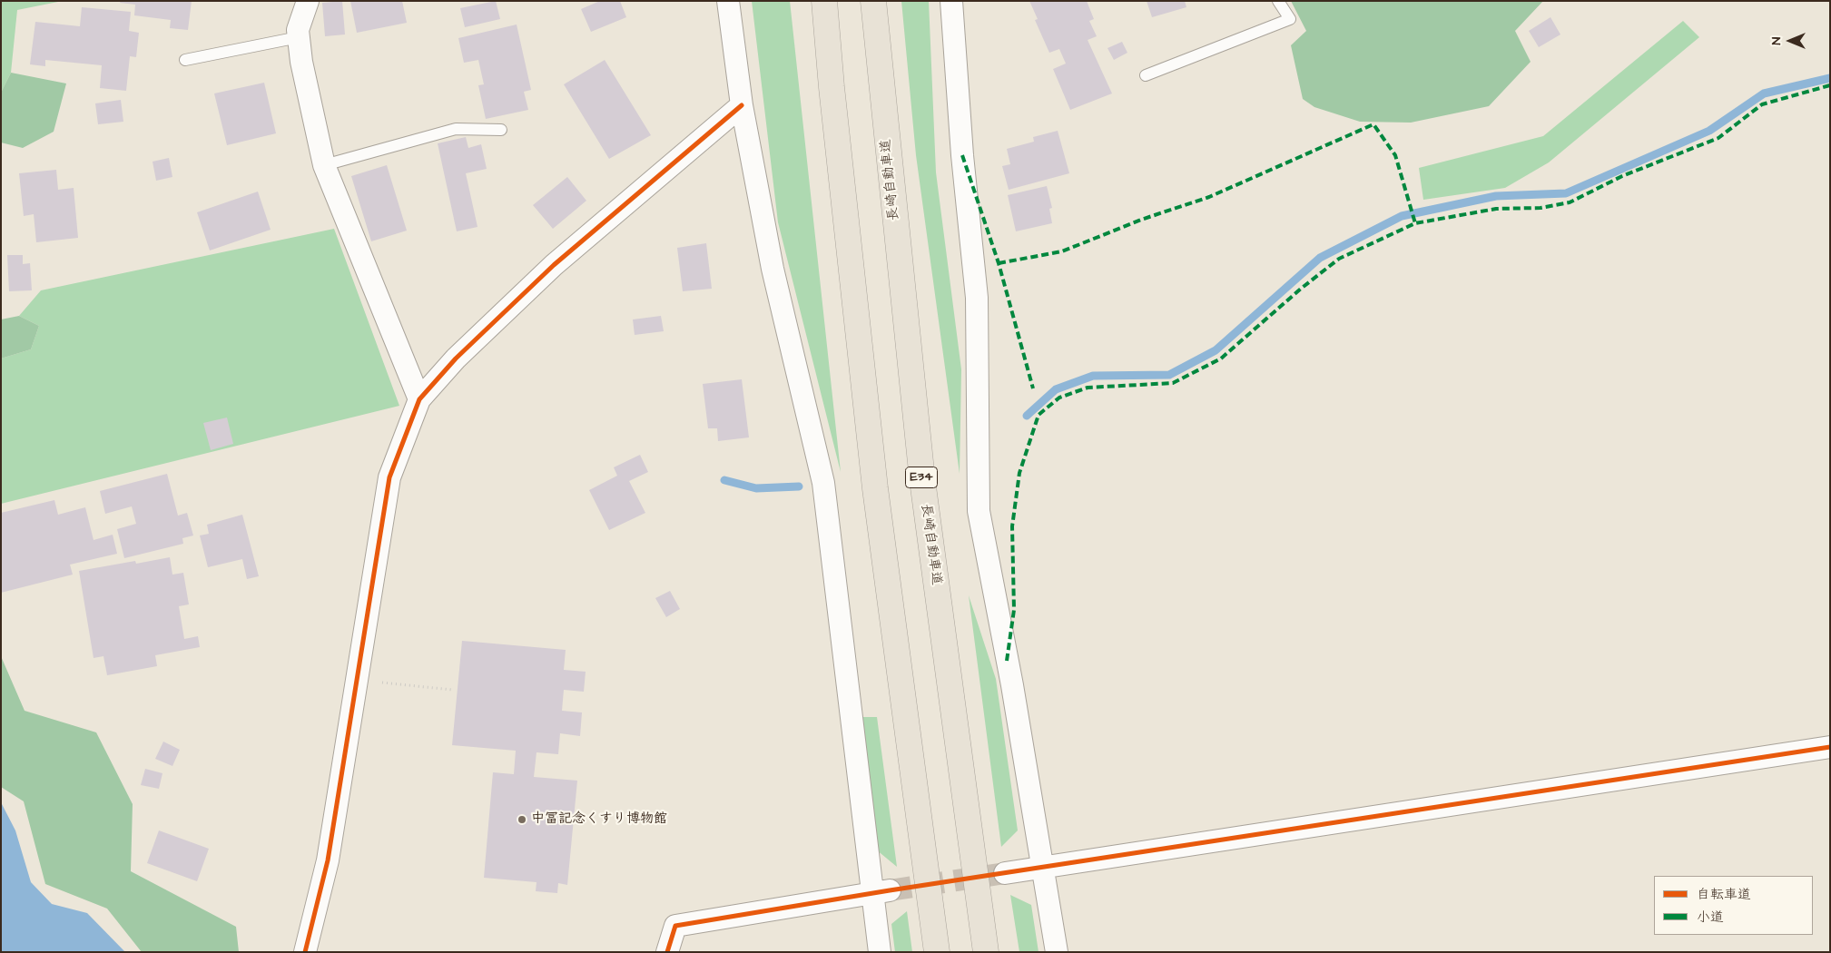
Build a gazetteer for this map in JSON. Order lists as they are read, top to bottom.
{
  "streets": {
    "highway": ["長崎自動車道", "E34"]
  },
  "places": ["中冨記念くすり博物館"],
  "legend": ["自転車道", "小道"],
  "north": "left"
}
